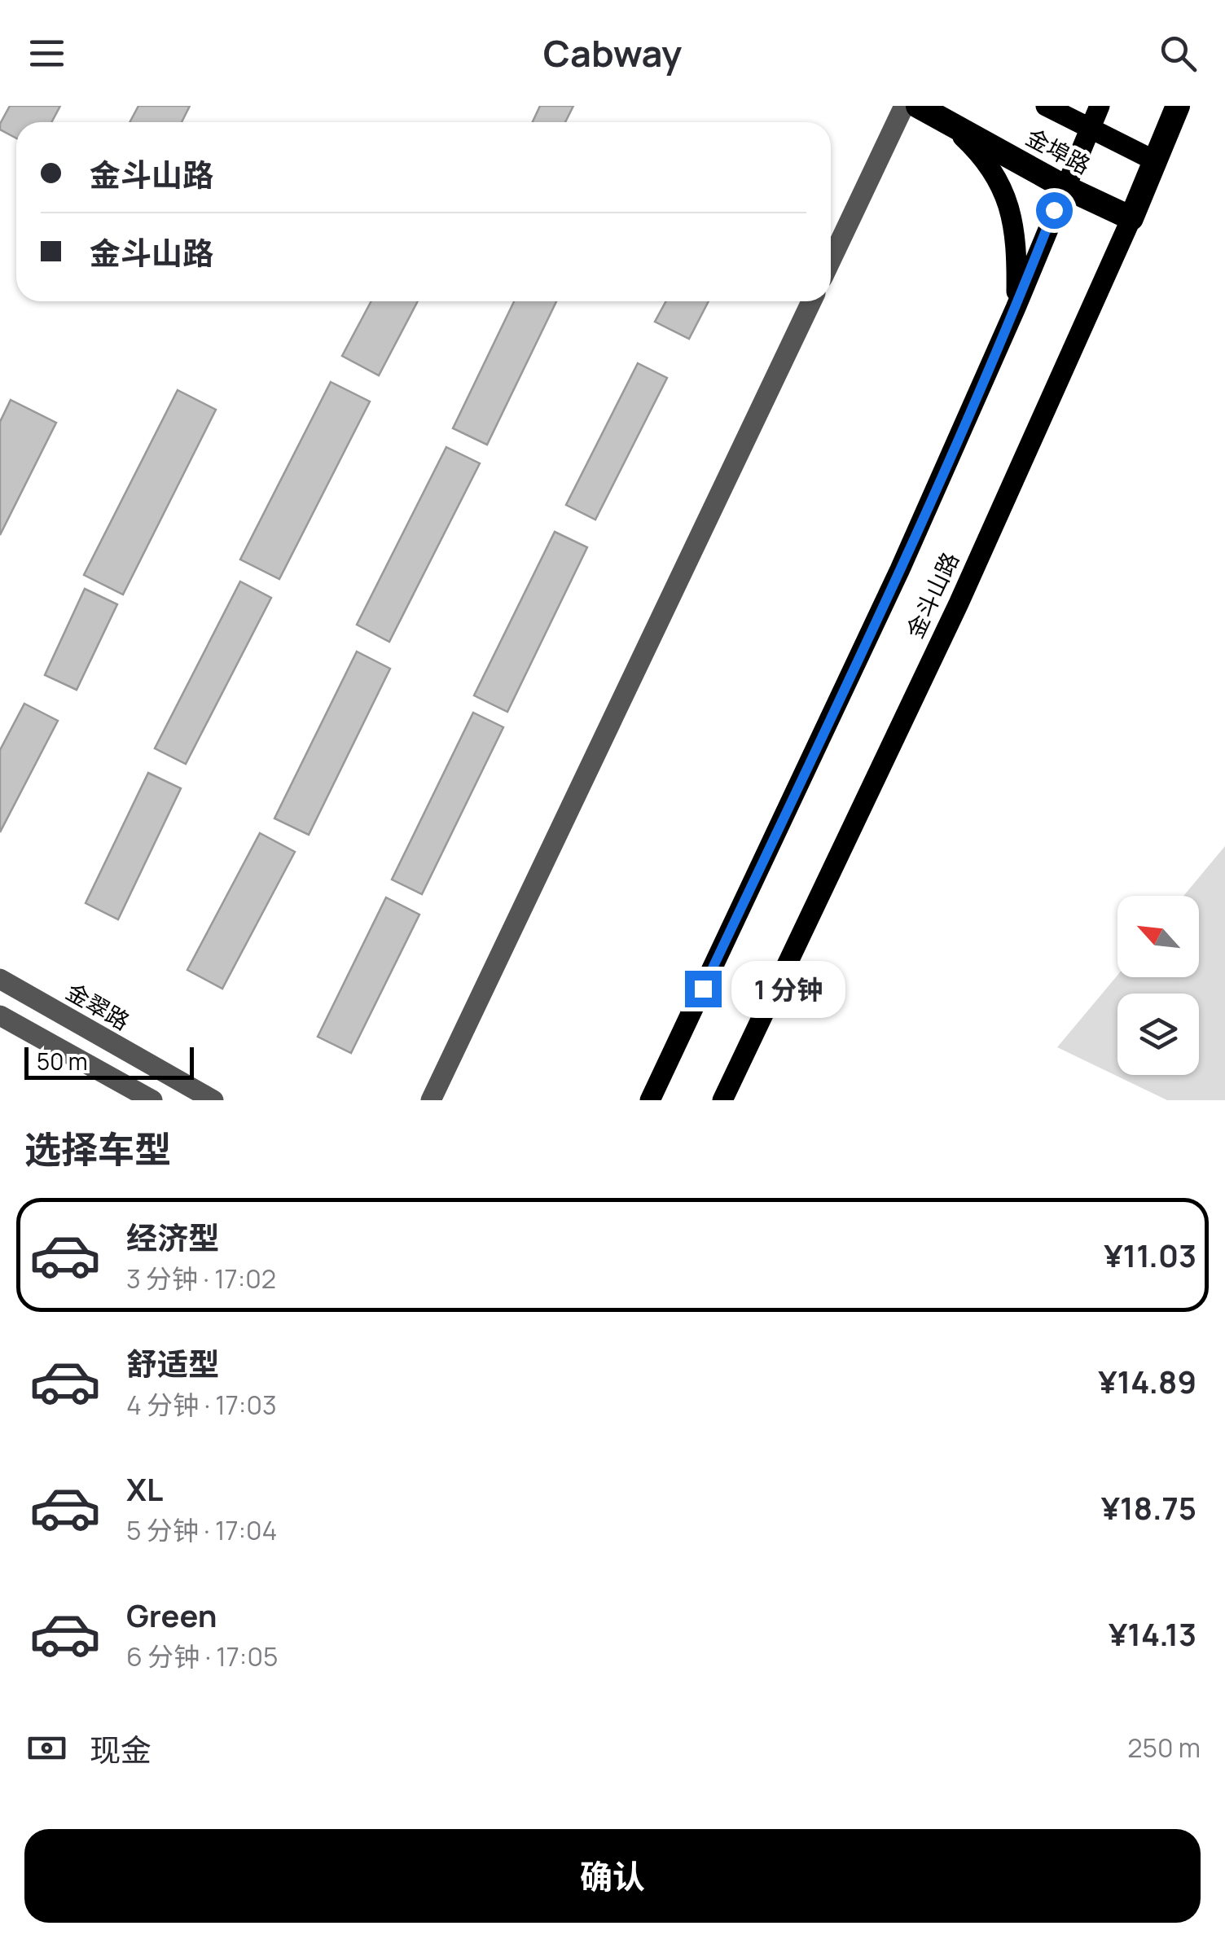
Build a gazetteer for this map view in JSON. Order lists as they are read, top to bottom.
{
  "streets": {
    "highway": ["金埠路", "金斗山路"],
    "street": ["金翠路"]
  },
  "crossings": [
    ["金埠路", "金斗山路"]
  ],
  "scale_bar": "50 m",
  "north": "top left",
  "page": {
    "header": "Cabway",
    "banner": ["金斗山路", "金斗山路"],
    "bubble": "1 分钟",
    "scale": "50 m",
    "heading": "选择车型",
    "list": [
      {
        "name": "经济型",
        "note": "3 分钟 · 17:02",
        "value": "¥11.03"
      },
      {
        "name": "舒适型",
        "note": "4 分钟 · 17:03",
        "value": "¥14.89"
      },
      {
        "name": "XL",
        "note": "5 分钟 · 17:04",
        "value": "¥18.75"
      },
      {
        "name": "Green",
        "note": "6 分钟 · 17:05",
        "value": "¥14.13"
      }
    ],
    "pay": ["现金", "250 m"],
    "buttons": "确认"
  }
}
